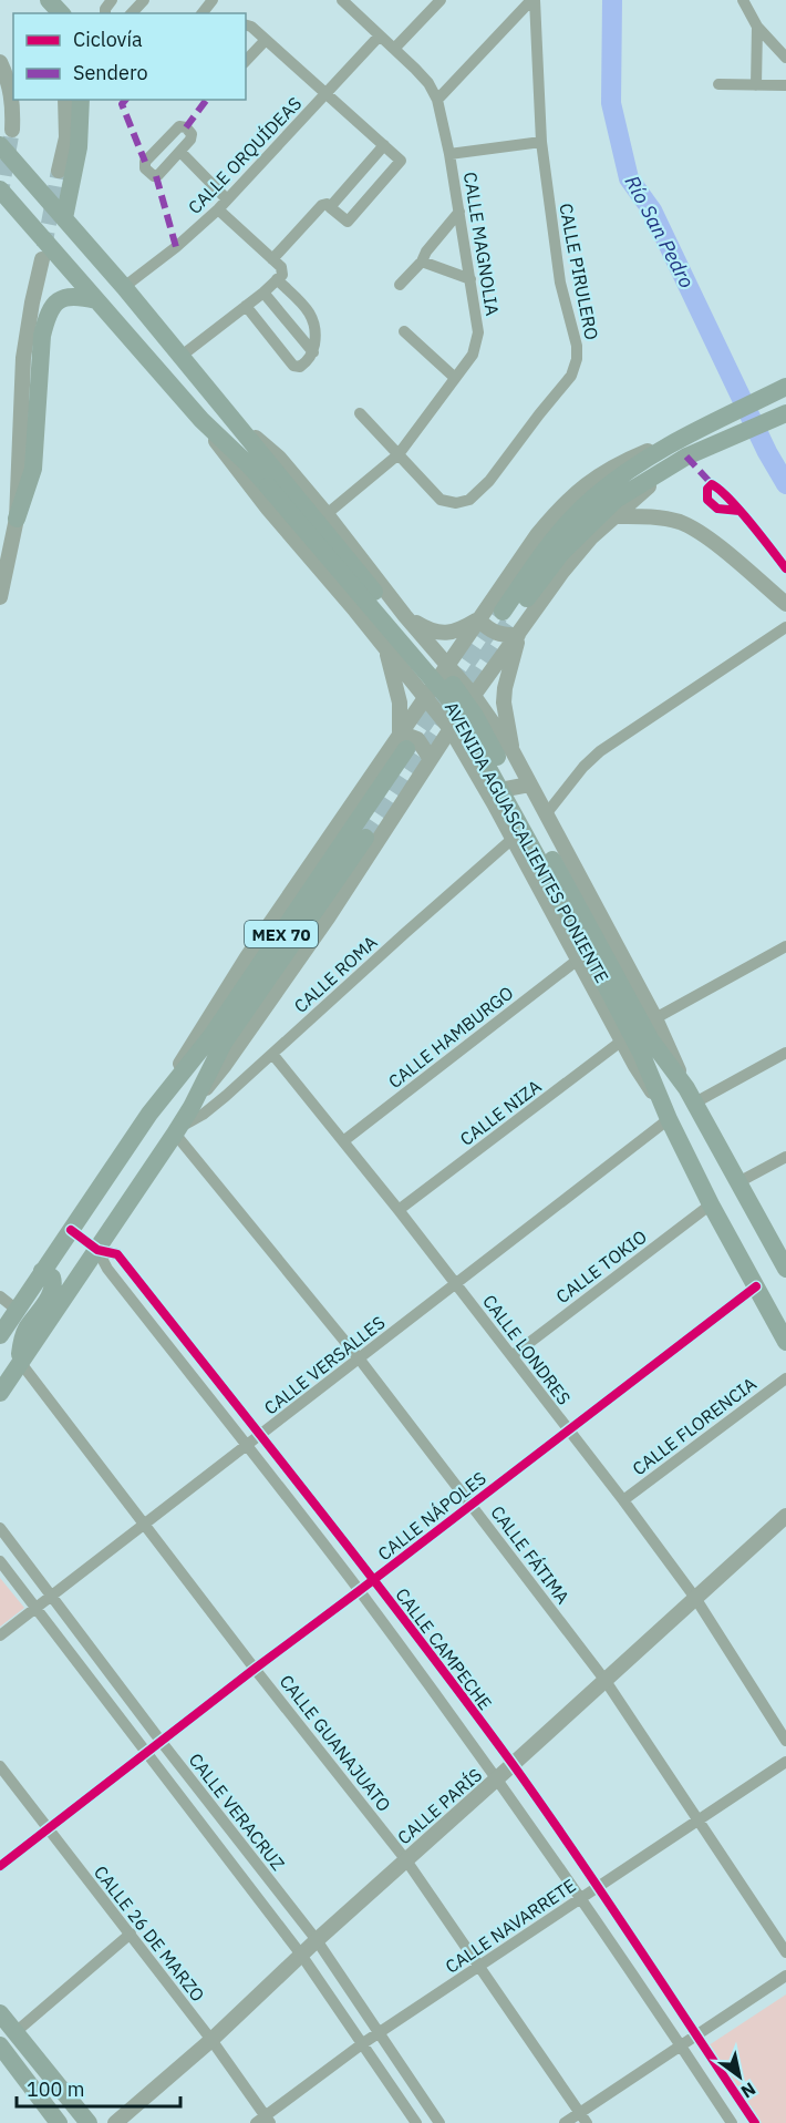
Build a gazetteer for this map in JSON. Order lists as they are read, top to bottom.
{
  "streets": {
    "main road": ["AVENIDA AGUASCALIENTES PONIENTE", "MEX 70"],
    "street": [
      "CALLE ORQUÍDEAS",
      "CALLE MAGNOLIA",
      "CALLE PIRULERO",
      "CALLE ROMA",
      "CALLE HAMBURGO",
      "CALLE NIZA",
      "CALLE TOKIO",
      "CALLE LONDRES",
      "CALLE VERSALLES",
      "CALLE FLORENCIA",
      "CALLE NÁPOLES",
      "CALLE FÁTIMA",
      "CALLE CAMPECHE",
      "CALLE GUANAJUATO",
      "CALLE PARÍS",
      "CALLE VERACRUZ",
      "CALLE NAVARRETE",
      "CALLE 26 DE MARZO"
    ]
  },
  "crossings": [
    ["CALLE ORQUÍDEAS", "CALLE MAGNOLIA"],
    ["CALLE ORQUÍDEAS", "AVENIDA AGUASCALIENTES PONIENTE"],
    ["CALLE MAGNOLIA", "CALLE PIRULERO"],
    ["CALLE MAGNOLIA", "AVENIDA AGUASCALIENTES PONIENTE"],
    ["AVENIDA AGUASCALIENTES PONIENTE", "MEX 70"],
    ["AVENIDA AGUASCALIENTES PONIENTE", "CALLE ROMA"],
    ["AVENIDA AGUASCALIENTES PONIENTE", "CALLE HAMBURGO"],
    ["AVENIDA AGUASCALIENTES PONIENTE", "CALLE NIZA"],
    ["AVENIDA AGUASCALIENTES PONIENTE", "CALLE TOKIO"],
    ["AVENIDA AGUASCALIENTES PONIENTE", "CALLE VERSALLES"],
    ["AVENIDA AGUASCALIENTES PONIENTE", "CALLE NÁPOLES"],
    ["MEX 70", "CALLE ROMA"],
    ["MEX 70", "CALLE FÁTIMA"],
    ["MEX 70", "CALLE CAMPECHE"],
    ["MEX 70", "CALLE GUANAJUATO"],
    ["CALLE ROMA", "CALLE LONDRES"],
    ["CALLE ROMA", "CALLE FÁTIMA"],
    ["CALLE HAMBURGO", "CALLE LONDRES"],
    ["CALLE NIZA", "CALLE LONDRES"],
    ["CALLE TOKIO", "CALLE LONDRES"],
    ["CALLE LONDRES", "CALLE VERSALLES"],
    ["CALLE LONDRES", "CALLE FLORENCIA"],
    ["CALLE LONDRES", "CALLE NÁPOLES"],
    ["CALLE LONDRES", "CALLE PARÍS"],
    ["CALLE VERSALLES", "CALLE FÁTIMA"],
    ["CALLE VERSALLES", "CALLE CAMPECHE"],
    ["CALLE VERSALLES", "CALLE GUANAJUATO"],
    ["CALLE VERSALLES", "CALLE VERACRUZ"],
    ["CALLE NÁPOLES", "CALLE FÁTIMA"],
    ["CALLE NÁPOLES", "CALLE CAMPECHE"],
    ["CALLE NÁPOLES", "CALLE GUANAJUATO"],
    ["CALLE NÁPOLES", "CALLE VERACRUZ"],
    ["CALLE NÁPOLES", "CALLE 26 DE MARZO"],
    ["CALLE FÁTIMA", "CALLE PARÍS"],
    ["CALLE FÁTIMA", "CALLE NAVARRETE"],
    ["CALLE CAMPECHE", "CALLE PARÍS"],
    ["CALLE CAMPECHE", "CALLE NAVARRETE"],
    ["CALLE GUANAJUATO", "CALLE PARÍS"],
    ["CALLE GUANAJUATO", "CALLE NAVARRETE"],
    ["CALLE PARÍS", "CALLE VERACRUZ"],
    ["CALLE PARÍS", "CALLE 26 DE MARZO"],
    ["CALLE VERACRUZ", "CALLE NAVARRETE"],
    ["CALLE NAVARRETE", "CALLE 26 DE MARZO"]
  ],
  "water": ["Río San Pedro"],
  "legend": ["Ciclovía", "Sendero"],
  "scale_bar": "100 m",
  "north": "bottom right"
}
